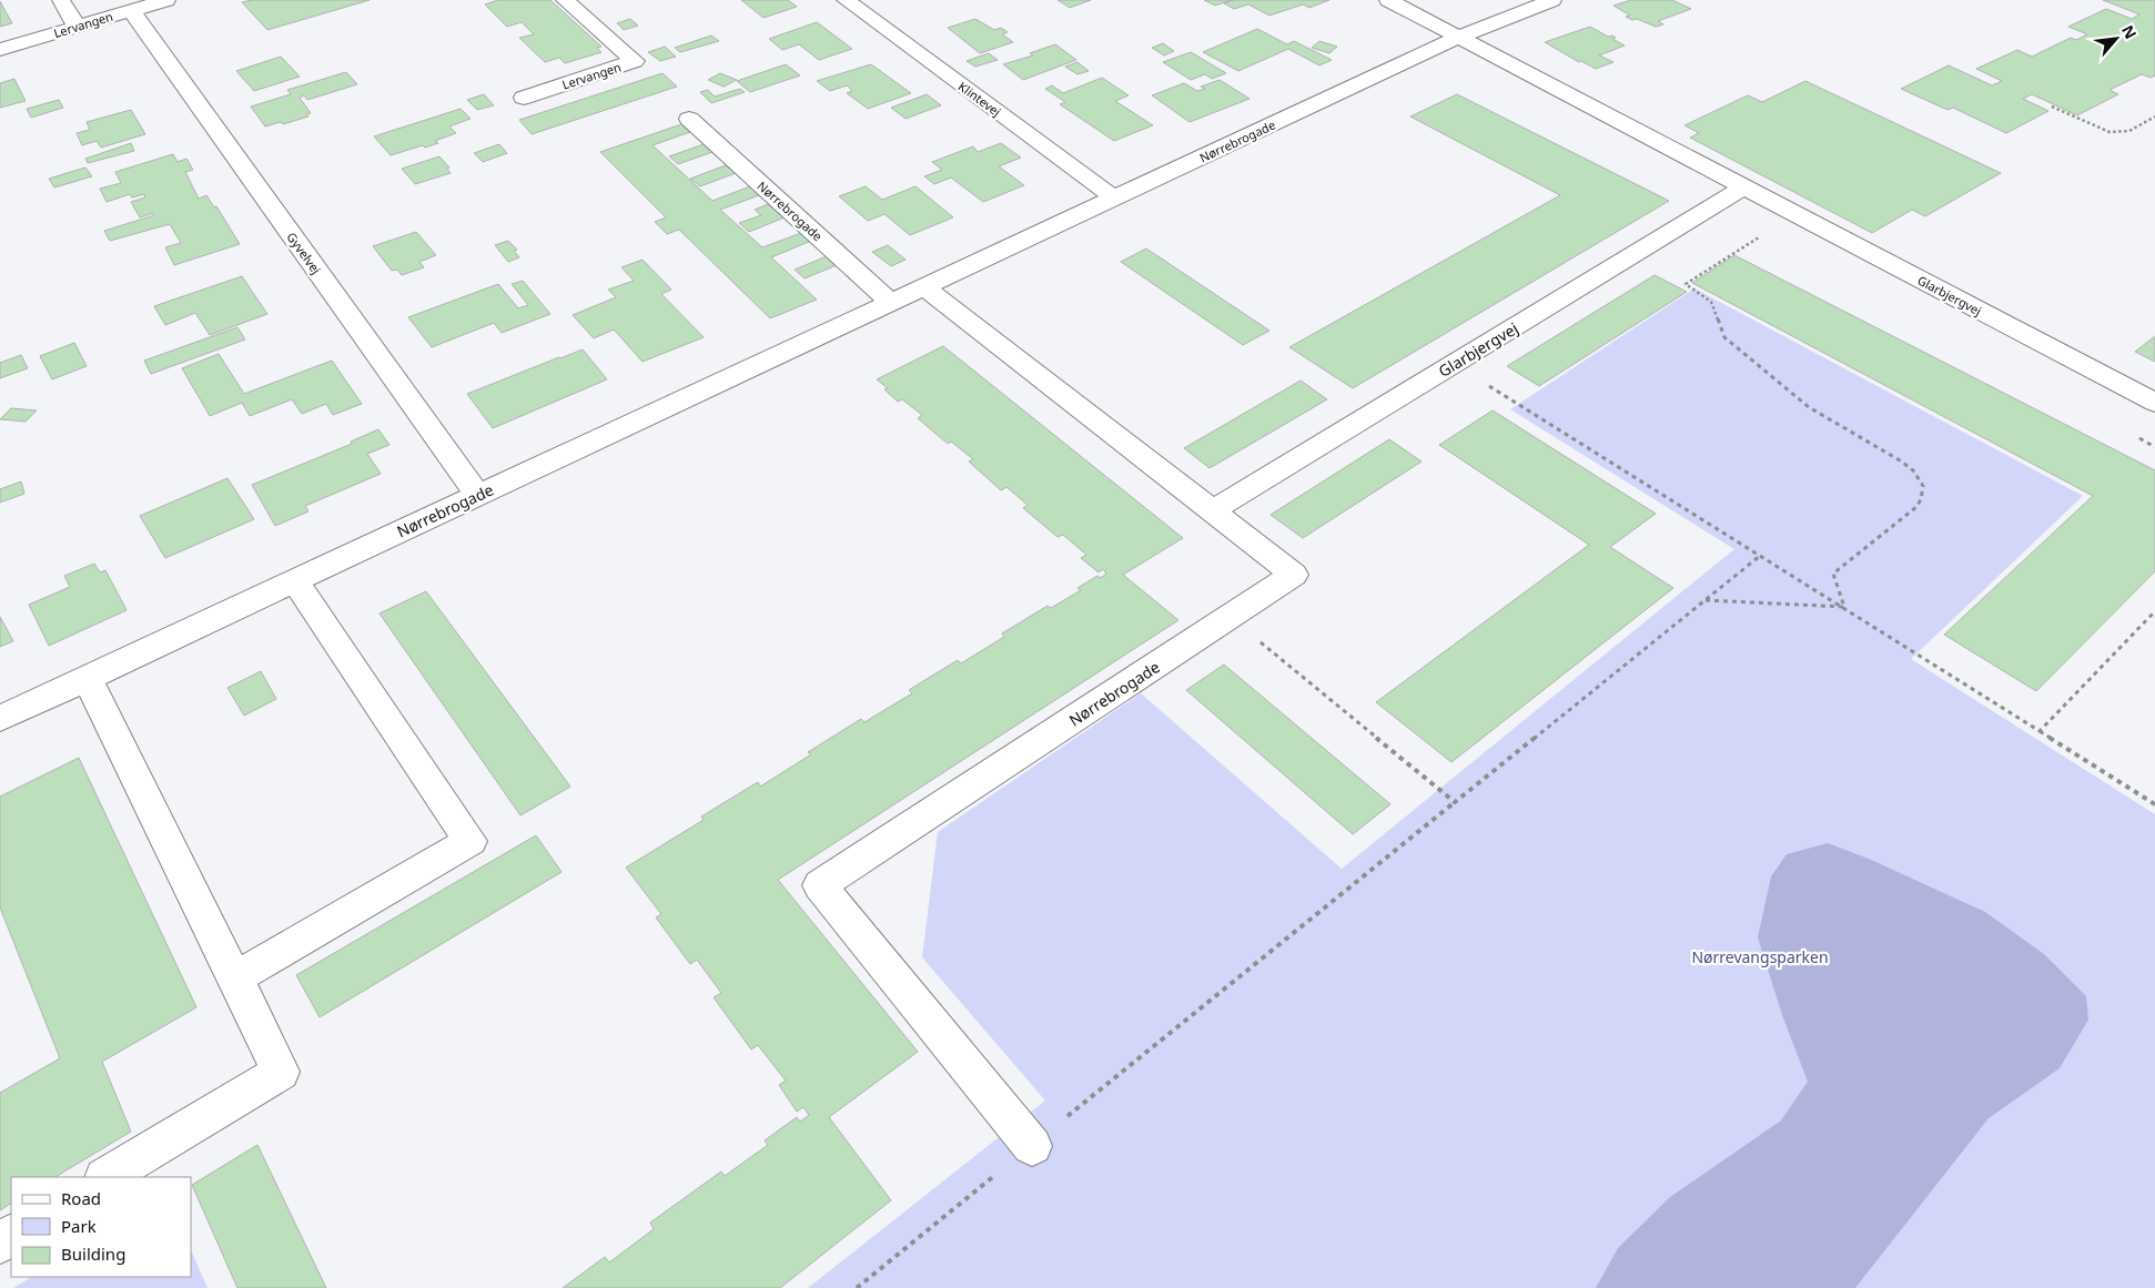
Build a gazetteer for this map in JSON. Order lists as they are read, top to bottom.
{
  "streets": {
    "street": [
      "Lervangen",
      "Klintevej",
      "Nørrebrogade",
      "Gyvelvej",
      "Glarbjergvej"
    ]
  },
  "crossings": [
    ["Lervangen", "Gyvelvej"],
    ["Klintevej", "Nørrebrogade"],
    ["Nørrebrogade", "Gyvelvej"],
    ["Nørrebrogade", "Glarbjergvej"]
  ],
  "parks": ["Nørrevangsparken"],
  "legend": ["Road", "Park", "Building"],
  "north": "top right"
}
